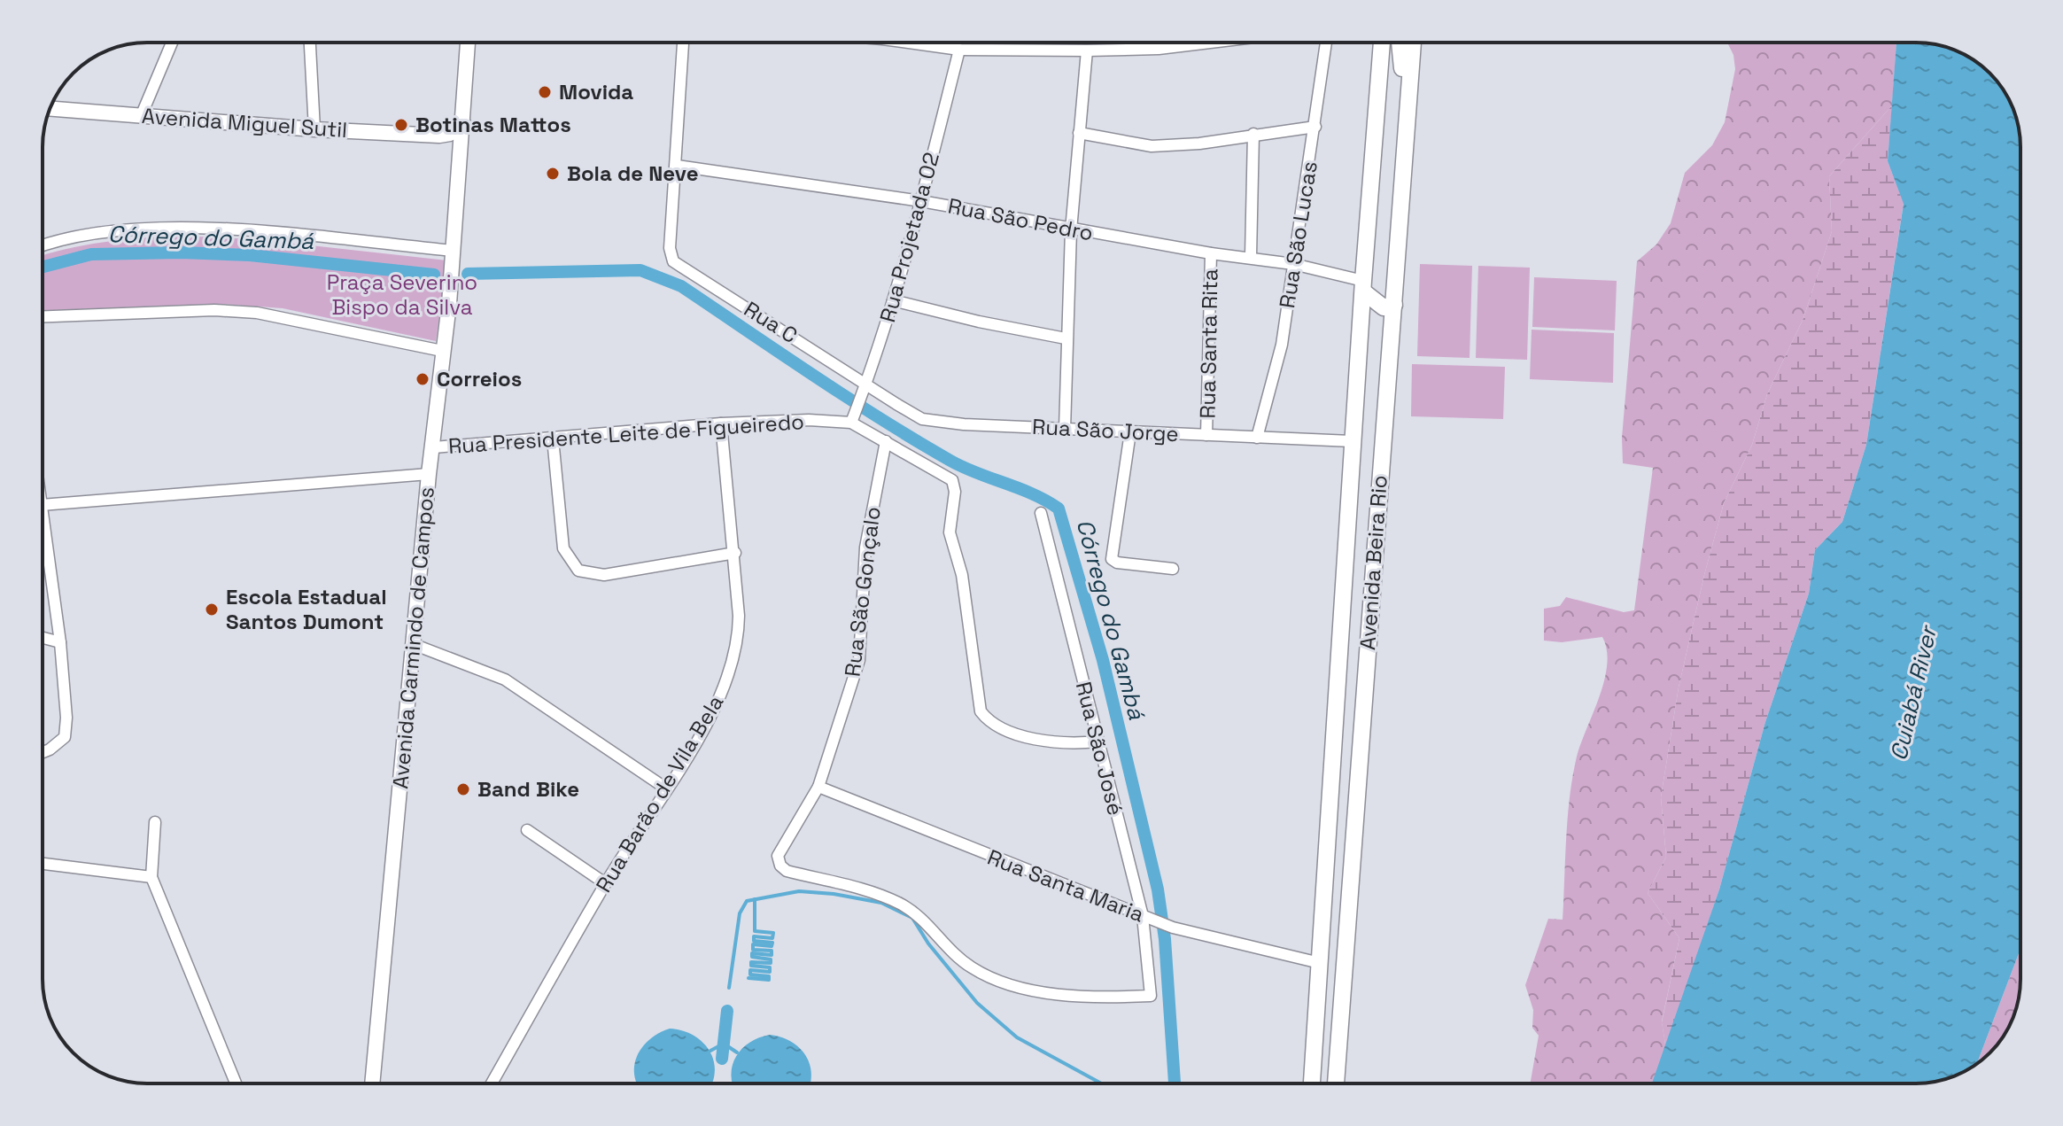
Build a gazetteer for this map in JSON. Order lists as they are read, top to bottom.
{
  "streets": {
    "main road": ["Avenida Miguel Sutil", "Avenida Beira Rio", "Avenida Carmindo de Campos"],
    "street": [
      "Rua São Pedro",
      "Rua São Lucas",
      "Rua Projetada 02",
      "Rua C",
      "Rua Santa Rita",
      "Rua São Jorge",
      "Rua Presidente Leite de Figueiredo",
      "Rua São Gonçalo",
      "Rua São José",
      "Rua Barão de Vila Bela",
      "Rua Santa Maria"
    ]
  },
  "crossings": [
    ["Rua São Pedro", "Rua São Lucas"],
    ["Rua São Pedro", "Rua Projetada 02"],
    ["Rua São Pedro", "Rua C"],
    ["Rua São Pedro", "Rua Santa Rita"],
    ["Rua São Pedro", "Avenida Beira Rio"],
    ["Rua São Lucas", "Rua São Jorge"],
    ["Rua Projetada 02", "Rua C"],
    ["Rua Projetada 02", "Rua São Jorge"],
    ["Rua Projetada 02", "Rua Presidente Leite de Figueiredo"],
    ["Rua C", "Rua São Jorge"],
    ["Rua Santa Rita", "Rua São Jorge"],
    ["Rua São Jorge", "Avenida Beira Rio"],
    ["Rua Presidente Leite de Figueiredo", "Rua São Gonçalo"],
    ["Rua Presidente Leite de Figueiredo", "Avenida Carmindo de Campos"],
    ["Rua Presidente Leite de Figueiredo", "Rua São José"],
    ["Rua Presidente Leite de Figueiredo", "Rua Barão de Vila Bela"],
    ["Avenida Beira Rio", "Rua Santa Maria"],
    ["Rua São Gonçalo", "Rua São José"],
    ["Rua São Gonçalo", "Rua Santa Maria"],
    ["Rua São José", "Rua Santa Maria"]
  ],
  "water": ["Córrego do Gambá", "Cuiabá River"],
  "parks": ["Praça Severino Bispo da Silva"],
  "places": [
    "Movida",
    "Botinas Mattos",
    "Bola de Neve",
    "Correios",
    "Escola Estadual Santos Dumont",
    "Band Bike"
  ]
}
